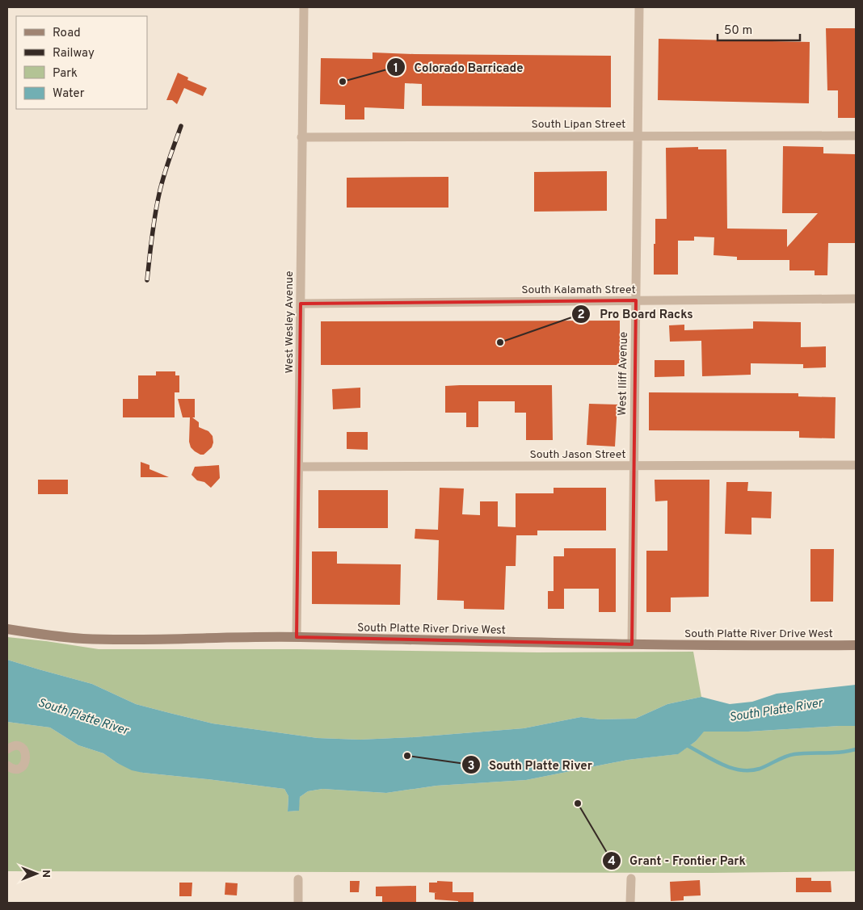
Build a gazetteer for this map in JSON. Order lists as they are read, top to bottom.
{
  "streets": {
    "street": [
      "South Lipan Street",
      "South Kalamath Street",
      "West Wesley Avenue",
      "West Iliff Avenue",
      "South Jason Street",
      "South Platte River Drive West"
    ]
  },
  "crossings": [
    ["South Lipan Street", "West Wesley Avenue"],
    ["South Lipan Street", "West Iliff Avenue"],
    ["South Kalamath Street", "West Wesley Avenue"],
    ["South Kalamath Street", "West Iliff Avenue"],
    ["West Wesley Avenue", "South Jason Street"],
    ["West Wesley Avenue", "South Platte River Drive West"],
    ["West Iliff Avenue", "South Jason Street"],
    ["West Iliff Avenue", "South Platte River Drive West"]
  ],
  "water": ["South Platte River"],
  "places": [
    "Colorado Barricade",
    "Pro Board Racks",
    "South Platte River",
    "Grant - Frontier Park"
  ],
  "legend": [
    "Road",
    "Railway",
    "Park",
    "Water"
  ],
  "scale_bar": "50 m",
  "north": "right"
}
